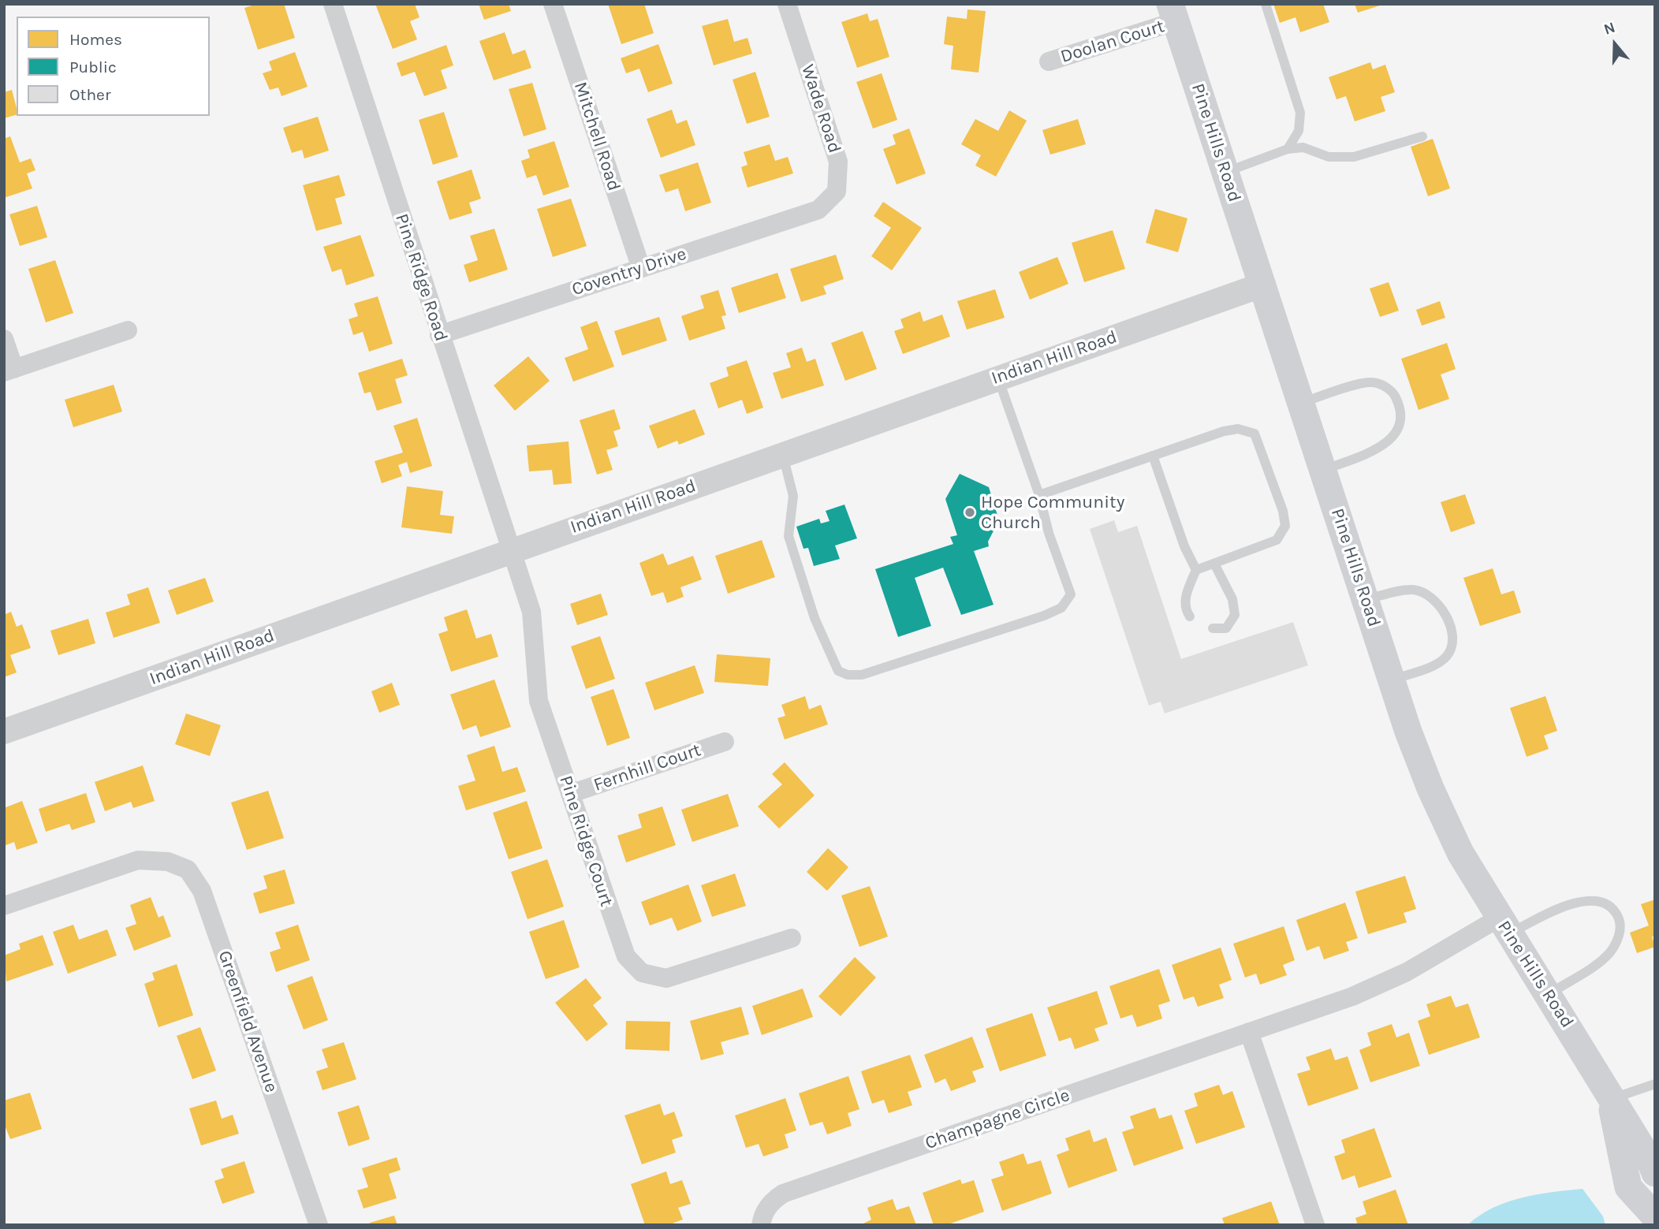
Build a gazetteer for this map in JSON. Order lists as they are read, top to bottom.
{
  "streets": {
    "main road": ["Pine Hills Road"],
    "street": [
      "Doolan Court",
      "Wade Road",
      "Mitchell Road",
      "Coventry Drive",
      "Pine Ridge Road",
      "Indian Hill Road",
      "Fernhill Court",
      "Pine Ridge Court",
      "Greenfield Avenue",
      "Champagne Circle"
    ]
  },
  "crossings": [
    ["Doolan Court", "Pine Hills Road"],
    ["Wade Road", "Coventry Drive"],
    ["Mitchell Road", "Coventry Drive"],
    ["Pine Hills Road", "Indian Hill Road"],
    ["Pine Hills Road", "Champagne Circle"],
    ["Coventry Drive", "Pine Ridge Road"],
    ["Pine Ridge Road", "Indian Hill Road"],
    ["Pine Ridge Road", "Pine Ridge Court"],
    ["Indian Hill Road", "Pine Ridge Court"],
    ["Fernhill Court", "Pine Ridge Court"]
  ],
  "places": ["Hope Community Church"],
  "legend": ["Homes", "Public", "Other"],
  "north": "top"
}
